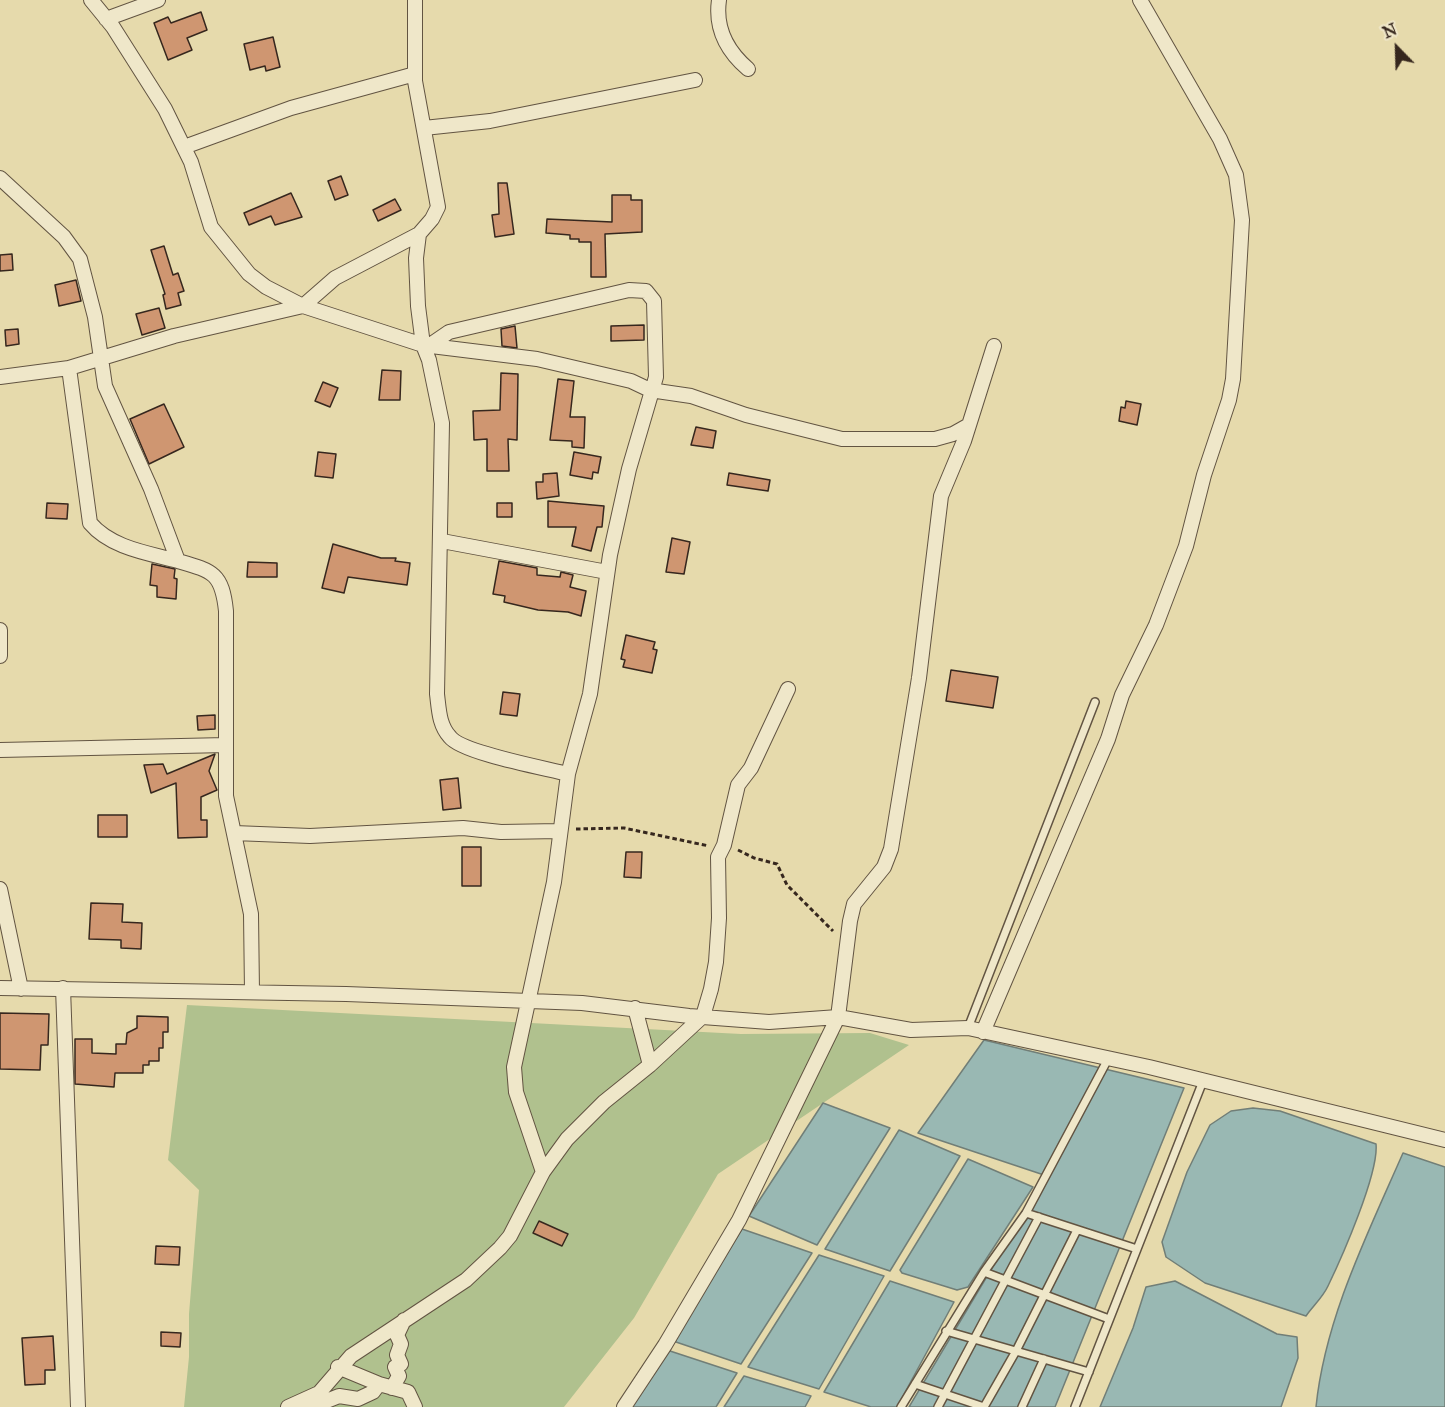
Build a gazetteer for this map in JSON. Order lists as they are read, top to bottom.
{
  "north": "top left"
}
